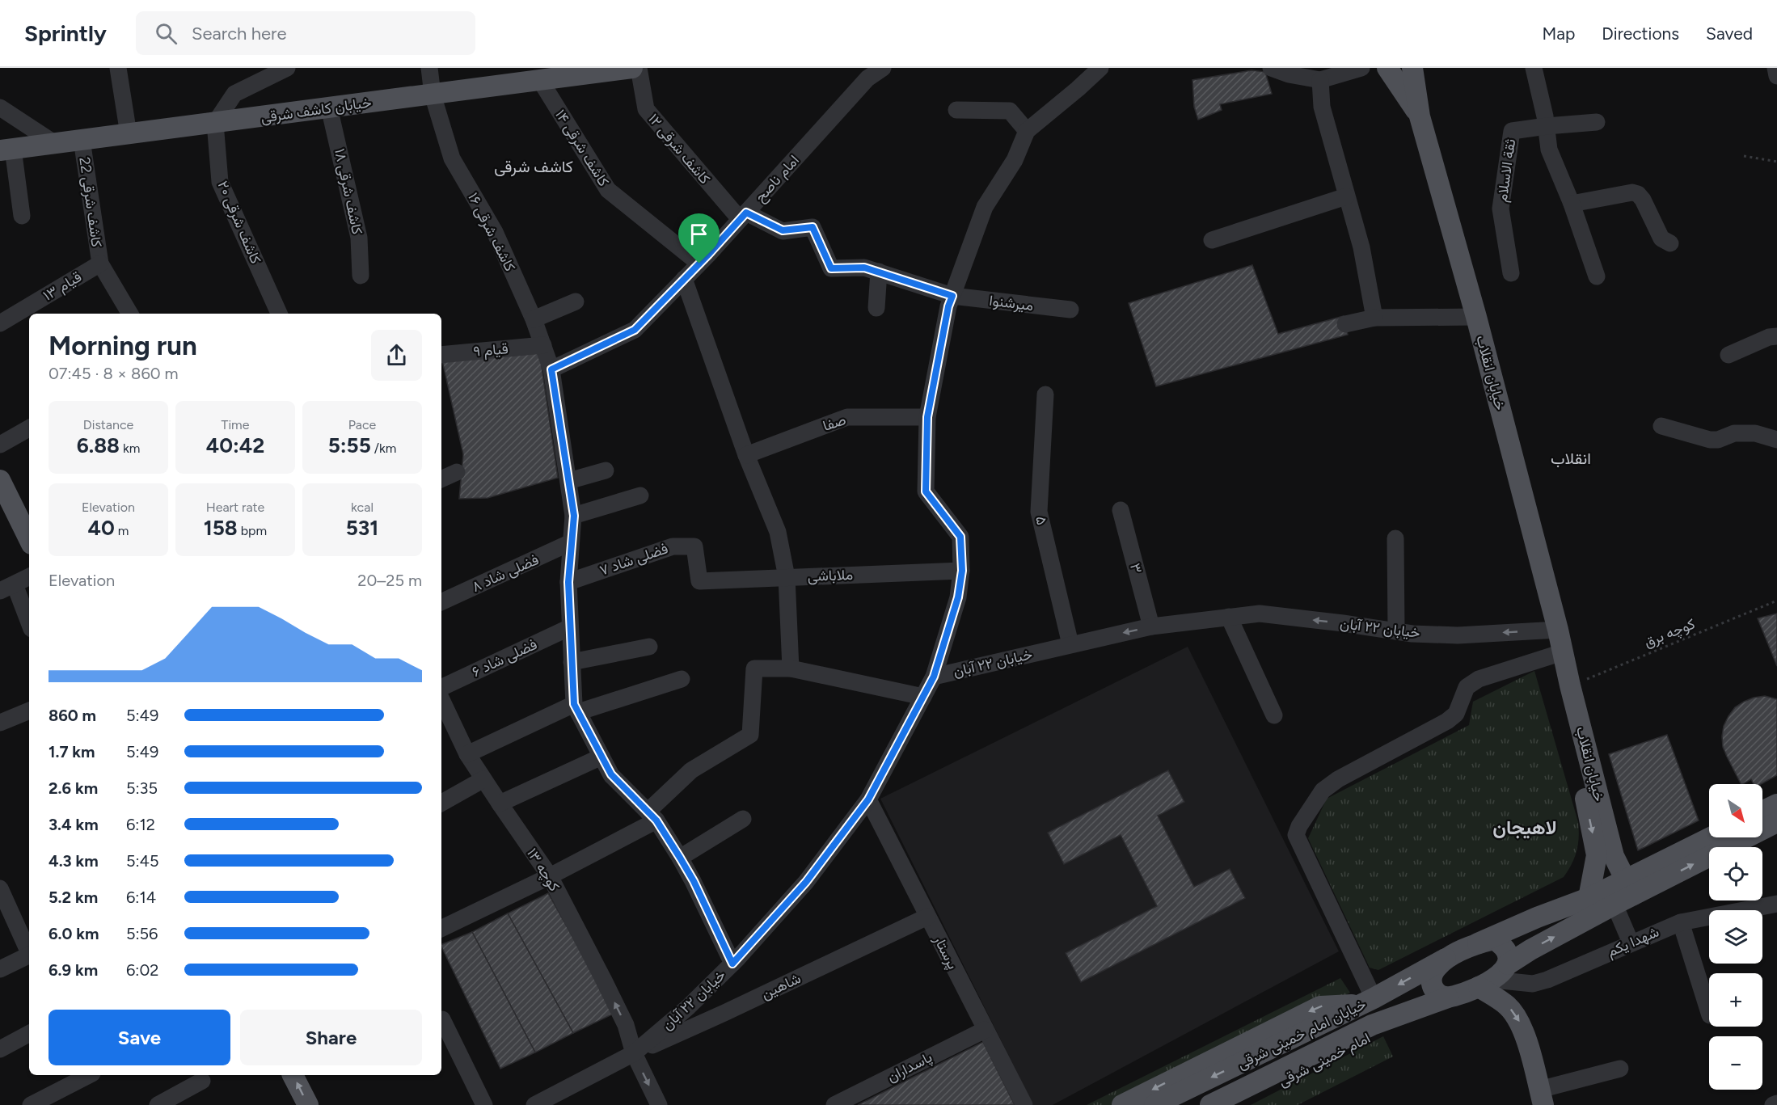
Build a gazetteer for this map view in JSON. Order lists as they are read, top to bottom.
{
  "streets": {
    "main road": [
      "خیابان کاشف شرقی",
      "خیابان انقلاب",
      "خیابان امام خمینی شرقی",
      "امام خمینی شرقی"
    ],
    "street": [
      "کاشف شرقی ۱۴",
      "کاشف شرقی ۱۲",
      "ثقة‌ الاسلام",
      "امام ناصح",
      "کاشف شرقی ۱۸",
      "کاشف شرقی 22",
      "کاشف شرقی ۲۰",
      "کاشف شرقی ۱۶",
      "قیام ۱۳",
      "میرشنوا",
      "قیام ۹",
      "صفا",
      "۵",
      "فضلی شاد ۷",
      "۳",
      "فضلی شاد ۸",
      "ملاباشی",
      "خیابان ۲۲ آبان",
      "فضلی شاد ۶",
      "کوچه ۱۳",
      "شهدا یکم",
      "پرستار",
      "شاهین",
      "پاسداران"
    ],
    "path": ["کوچه برق"]
  },
  "crossings": [
    ["خیابان کاشف شرقی", "کاشف شرقی ۱۴"],
    ["خیابان کاشف شرقی", "کاشف شرقی ۱۸"],
    ["خیابان کاشف شرقی", "کاشف شرقی 22"],
    ["خیابان کاشف شرقی", "کاشف شرقی ۲۰"],
    ["خیابان کاشف شرقی", "کاشف شرقی ۱۶"],
    ["کاشف شرقی ۱۴", "امام ناصح"],
    ["کاشف شرقی ۱۲", "امام ناصح"],
    ["کاشف شرقی ۱۲", "میرشنوا"],
    ["امام ناصح", "کاشف شرقی ۱۶"],
    ["امام ناصح", "میرشنوا"],
    ["کاشف شرقی 22", "قیام ۱۳"],
    ["کاشف شرقی ۱۶", "قیام ۹"],
    ["کاشف شرقی ۱۶", "فضلی شاد ۷"],
    ["کاشف شرقی ۱۶", "فضلی شاد ۸"],
    ["کاشف شرقی ۱۶", "فضلی شاد ۶"],
    ["خیابان انقلاب", "خیابان ۲۲ آبان"],
    ["خیابان انقلاب", "کوچه برق"],
    ["۵", "خیابان ۲۲ آبان"],
    ["فضلی شاد ۷", "ملاباشی"],
    ["۳", "خیابان ۲۲ آبان"],
    ["خیابان ۲۲ آبان", "کوچه ۱۳"],
    ["خیابان ۲۲ آبان", "پرستار"],
    ["خیابان ۲۲ آبان", "شاهین"],
    ["کوچه ۱۳", "شاهین"],
    ["شهدا یکم", "خیابان امام خمینی شرقی"],
    ["پرستار", "شاهین"],
    ["پرستار", "پاسداران"],
    ["خیابان امام خمینی شرقی", "امام خمینی شرقی"]
  ],
  "districts": ["کاشف شرقی", "انقلاب", "لاهیجان"],
  "north": "bottom right",
  "page": {
    "header": "Sprintly",
    "search": "Search here",
    "nav": ["Map", "Directions", "Saved"],
    "heading": ["Morning run", "07:45 · 8 × 860 m"],
    "stats": [
      ["Distance", "6.88 km"],
      ["Time", "40:42"],
      ["Pace", "5:55 /km"],
      ["Elevation", "40 m"],
      ["Heart rate", "158 bpm"],
      ["kcal", "531"]
    ],
    "chart": ["Elevation", "20–25 m"],
    "list": [
      {
        "name": "860 m",
        "note": "5:49"
      },
      {
        "name": "1.7 km",
        "note": "5:49"
      },
      {
        "name": "2.6 km",
        "note": "5:35"
      },
      {
        "name": "3.4 km",
        "note": "6:12"
      },
      {
        "name": "4.3 km",
        "note": "5:45"
      },
      {
        "name": "5.2 km",
        "note": "6:14"
      },
      {
        "name": "6.0 km",
        "note": "5:56"
      },
      {
        "name": "6.9 km",
        "note": "6:02"
      }
    ],
    "map_buttons": ["+", "−"],
    "buttons": ["Save", "Share"]
  }
}
